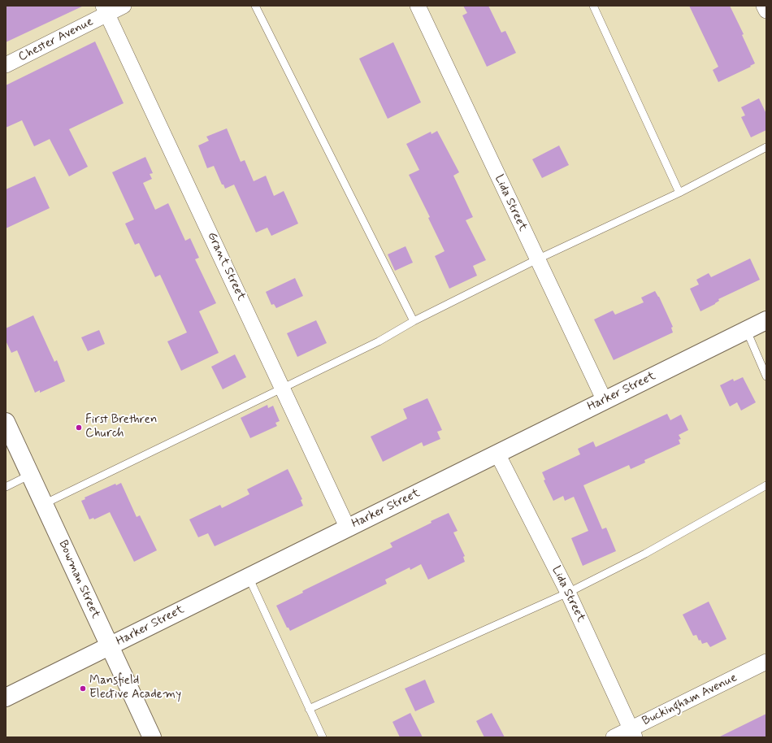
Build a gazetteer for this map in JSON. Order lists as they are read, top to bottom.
{
  "streets": {
    "street": [
      "Chester Avenue",
      "Lida Street",
      "Grant Street",
      "Harker Street",
      "Bowman Street",
      "Buckingham Avenue"
    ]
  },
  "crossings": [
    ["Chester Avenue", "Grant Street"],
    ["Lida Street", "Harker Street"],
    ["Lida Street", "Buckingham Avenue"],
    ["Grant Street", "Harker Street"],
    ["Harker Street", "Bowman Street"]
  ],
  "places": ["First Brethren Church", "Mansfield Elective Academy"]
}
